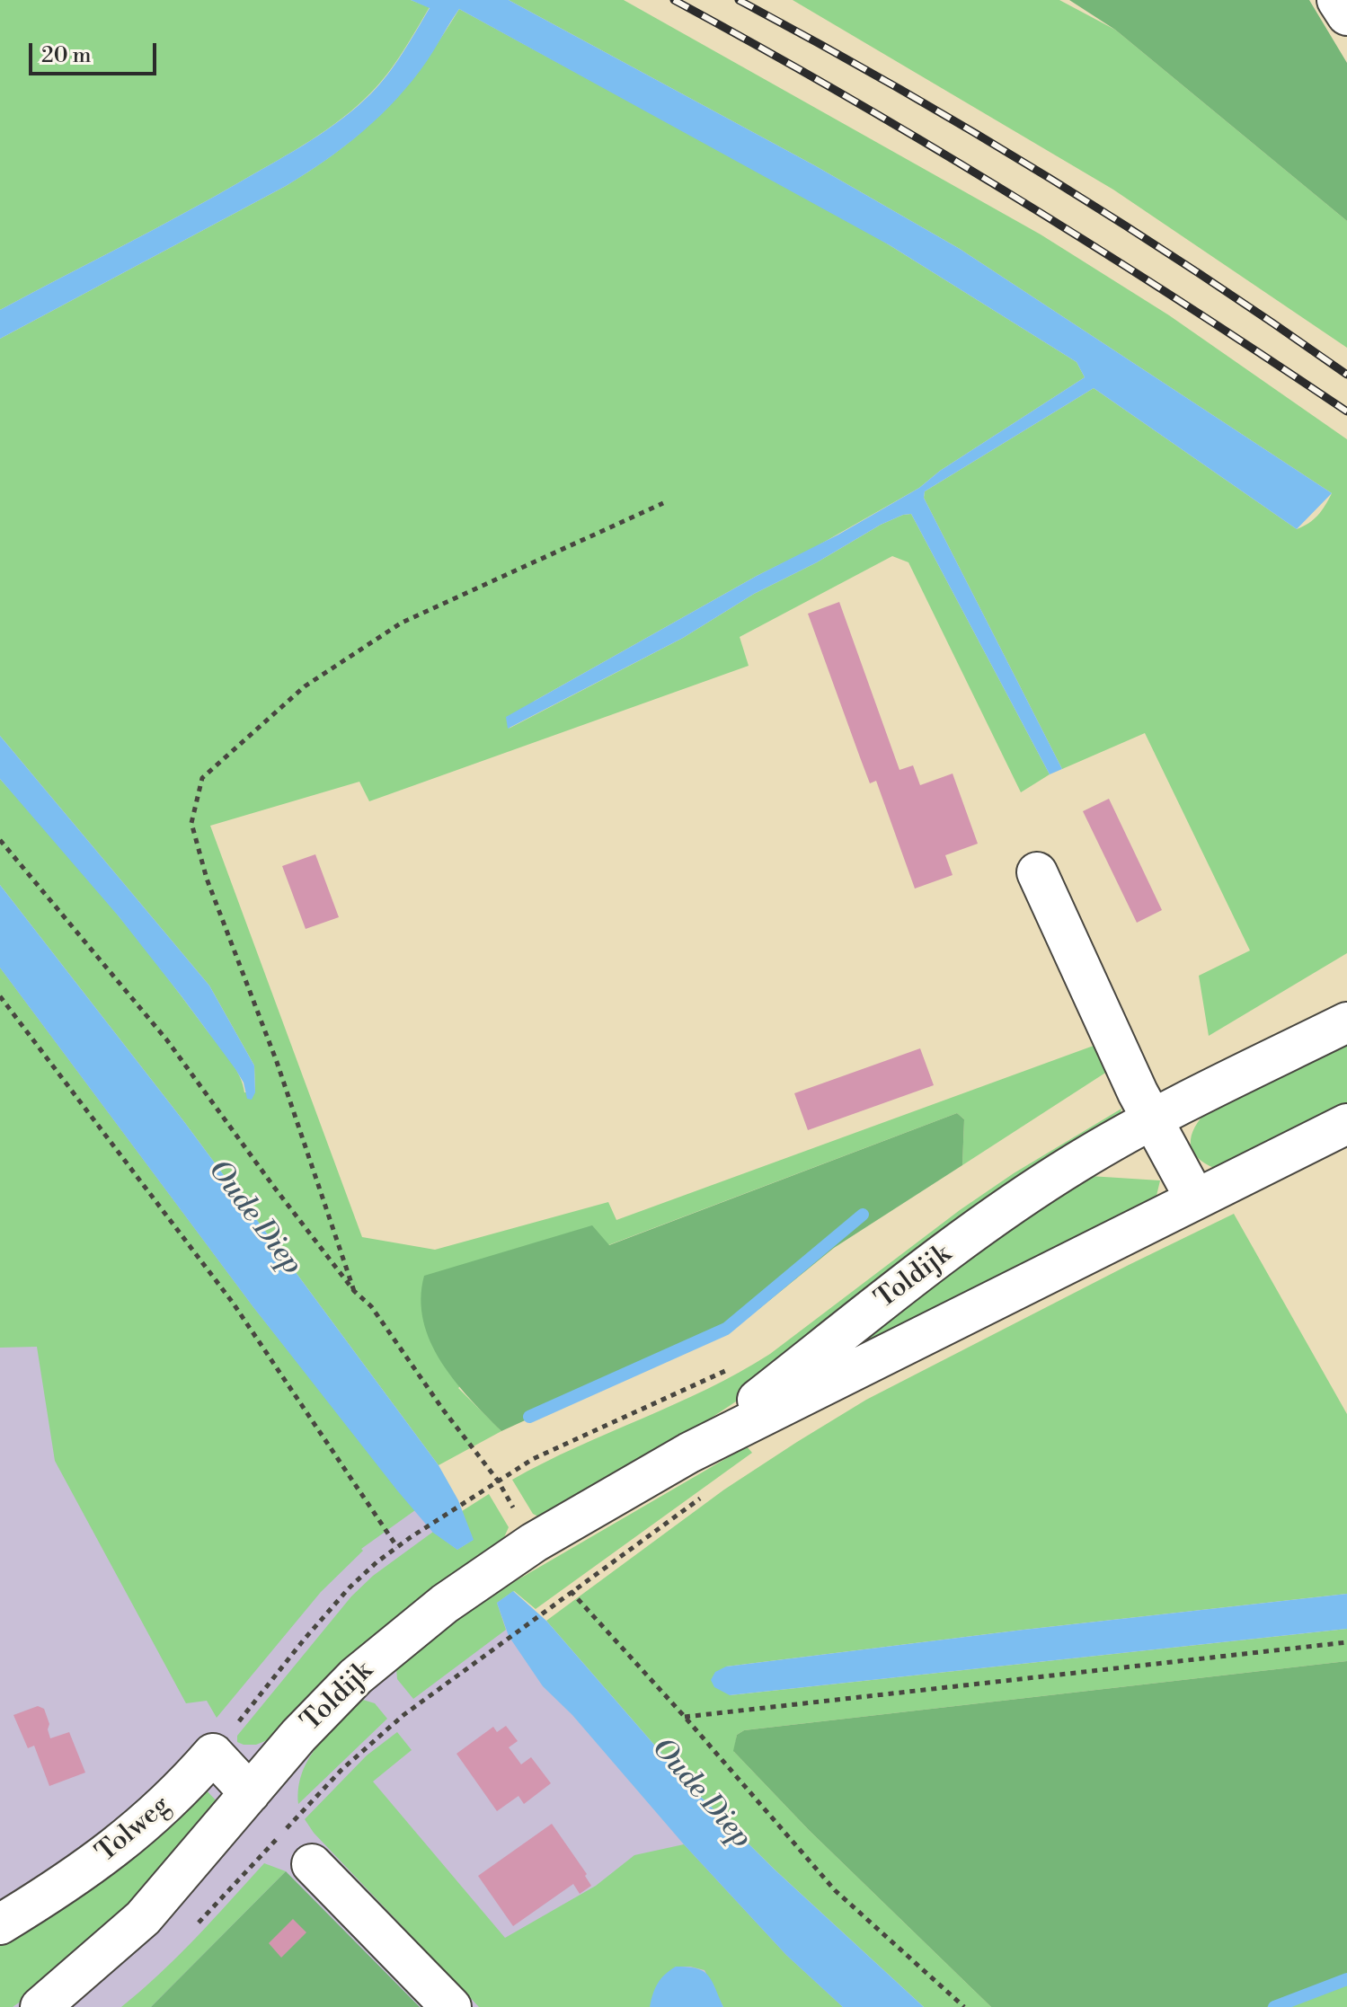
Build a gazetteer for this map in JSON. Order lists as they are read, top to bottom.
{
  "streets": {
    "street": ["Toldijk", "Tolweg"]
  },
  "water": ["Oude Diep"],
  "scale_bar": "20 m"
}
